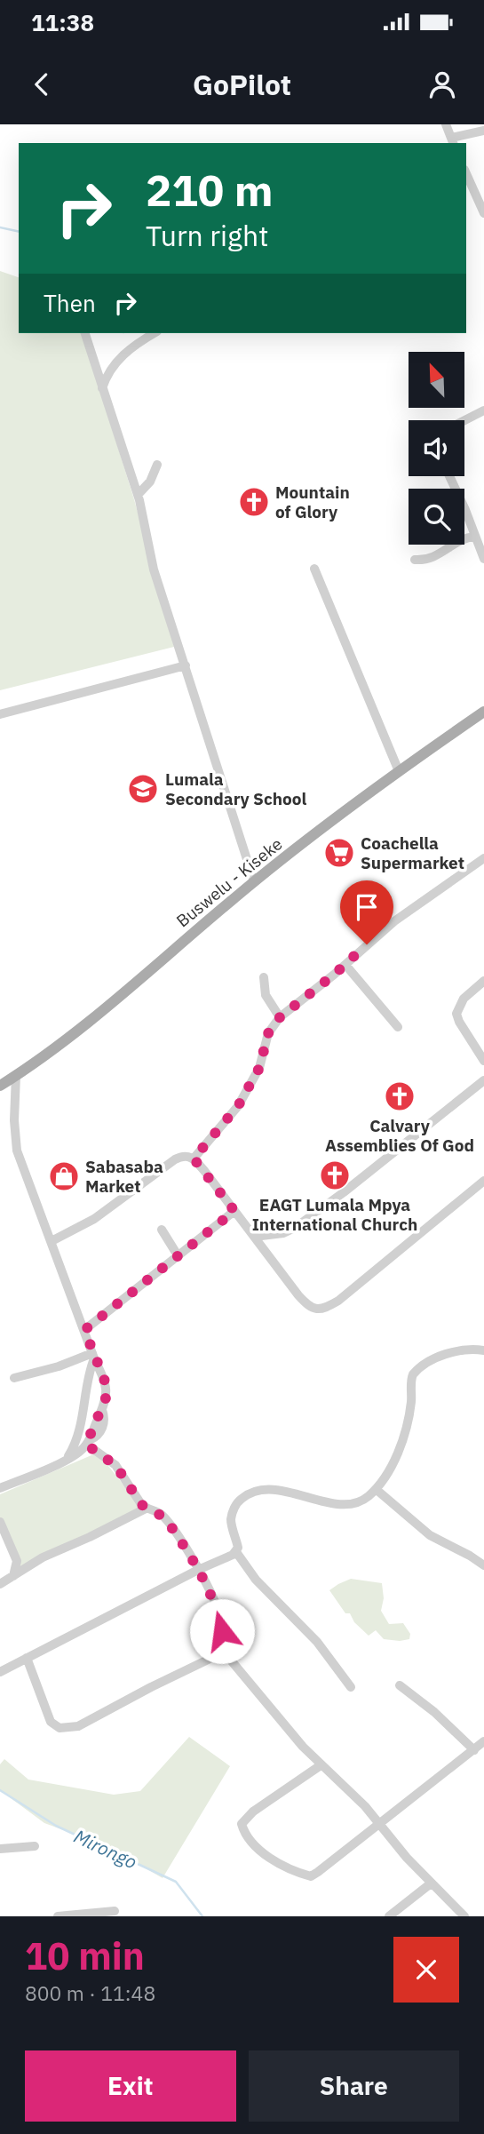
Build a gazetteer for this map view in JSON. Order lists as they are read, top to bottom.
{
  "streets": {
    "main road": ["Buswelu - Kiseke"]
  },
  "water": ["Mirongo"],
  "places": {
    "church": ["Mountain of Glory", "Calvary Assemblies Of God", "EAGT Lumala Mpya International Church"],
    "school or university": ["Lumala Secondary School"],
    "supermarket": ["Coachella Supermarket"],
    "shop": ["Sabasaba Market"]
  },
  "north": "top left",
  "page": {
    "status": "11:38",
    "header": "GoPilot",
    "turn": ["210 m", "Turn right"],
    "then": "Then",
    "heading": ["10 min", "800 m · 11:48"],
    "buttons": ["Exit", "Share"]
  }
}
